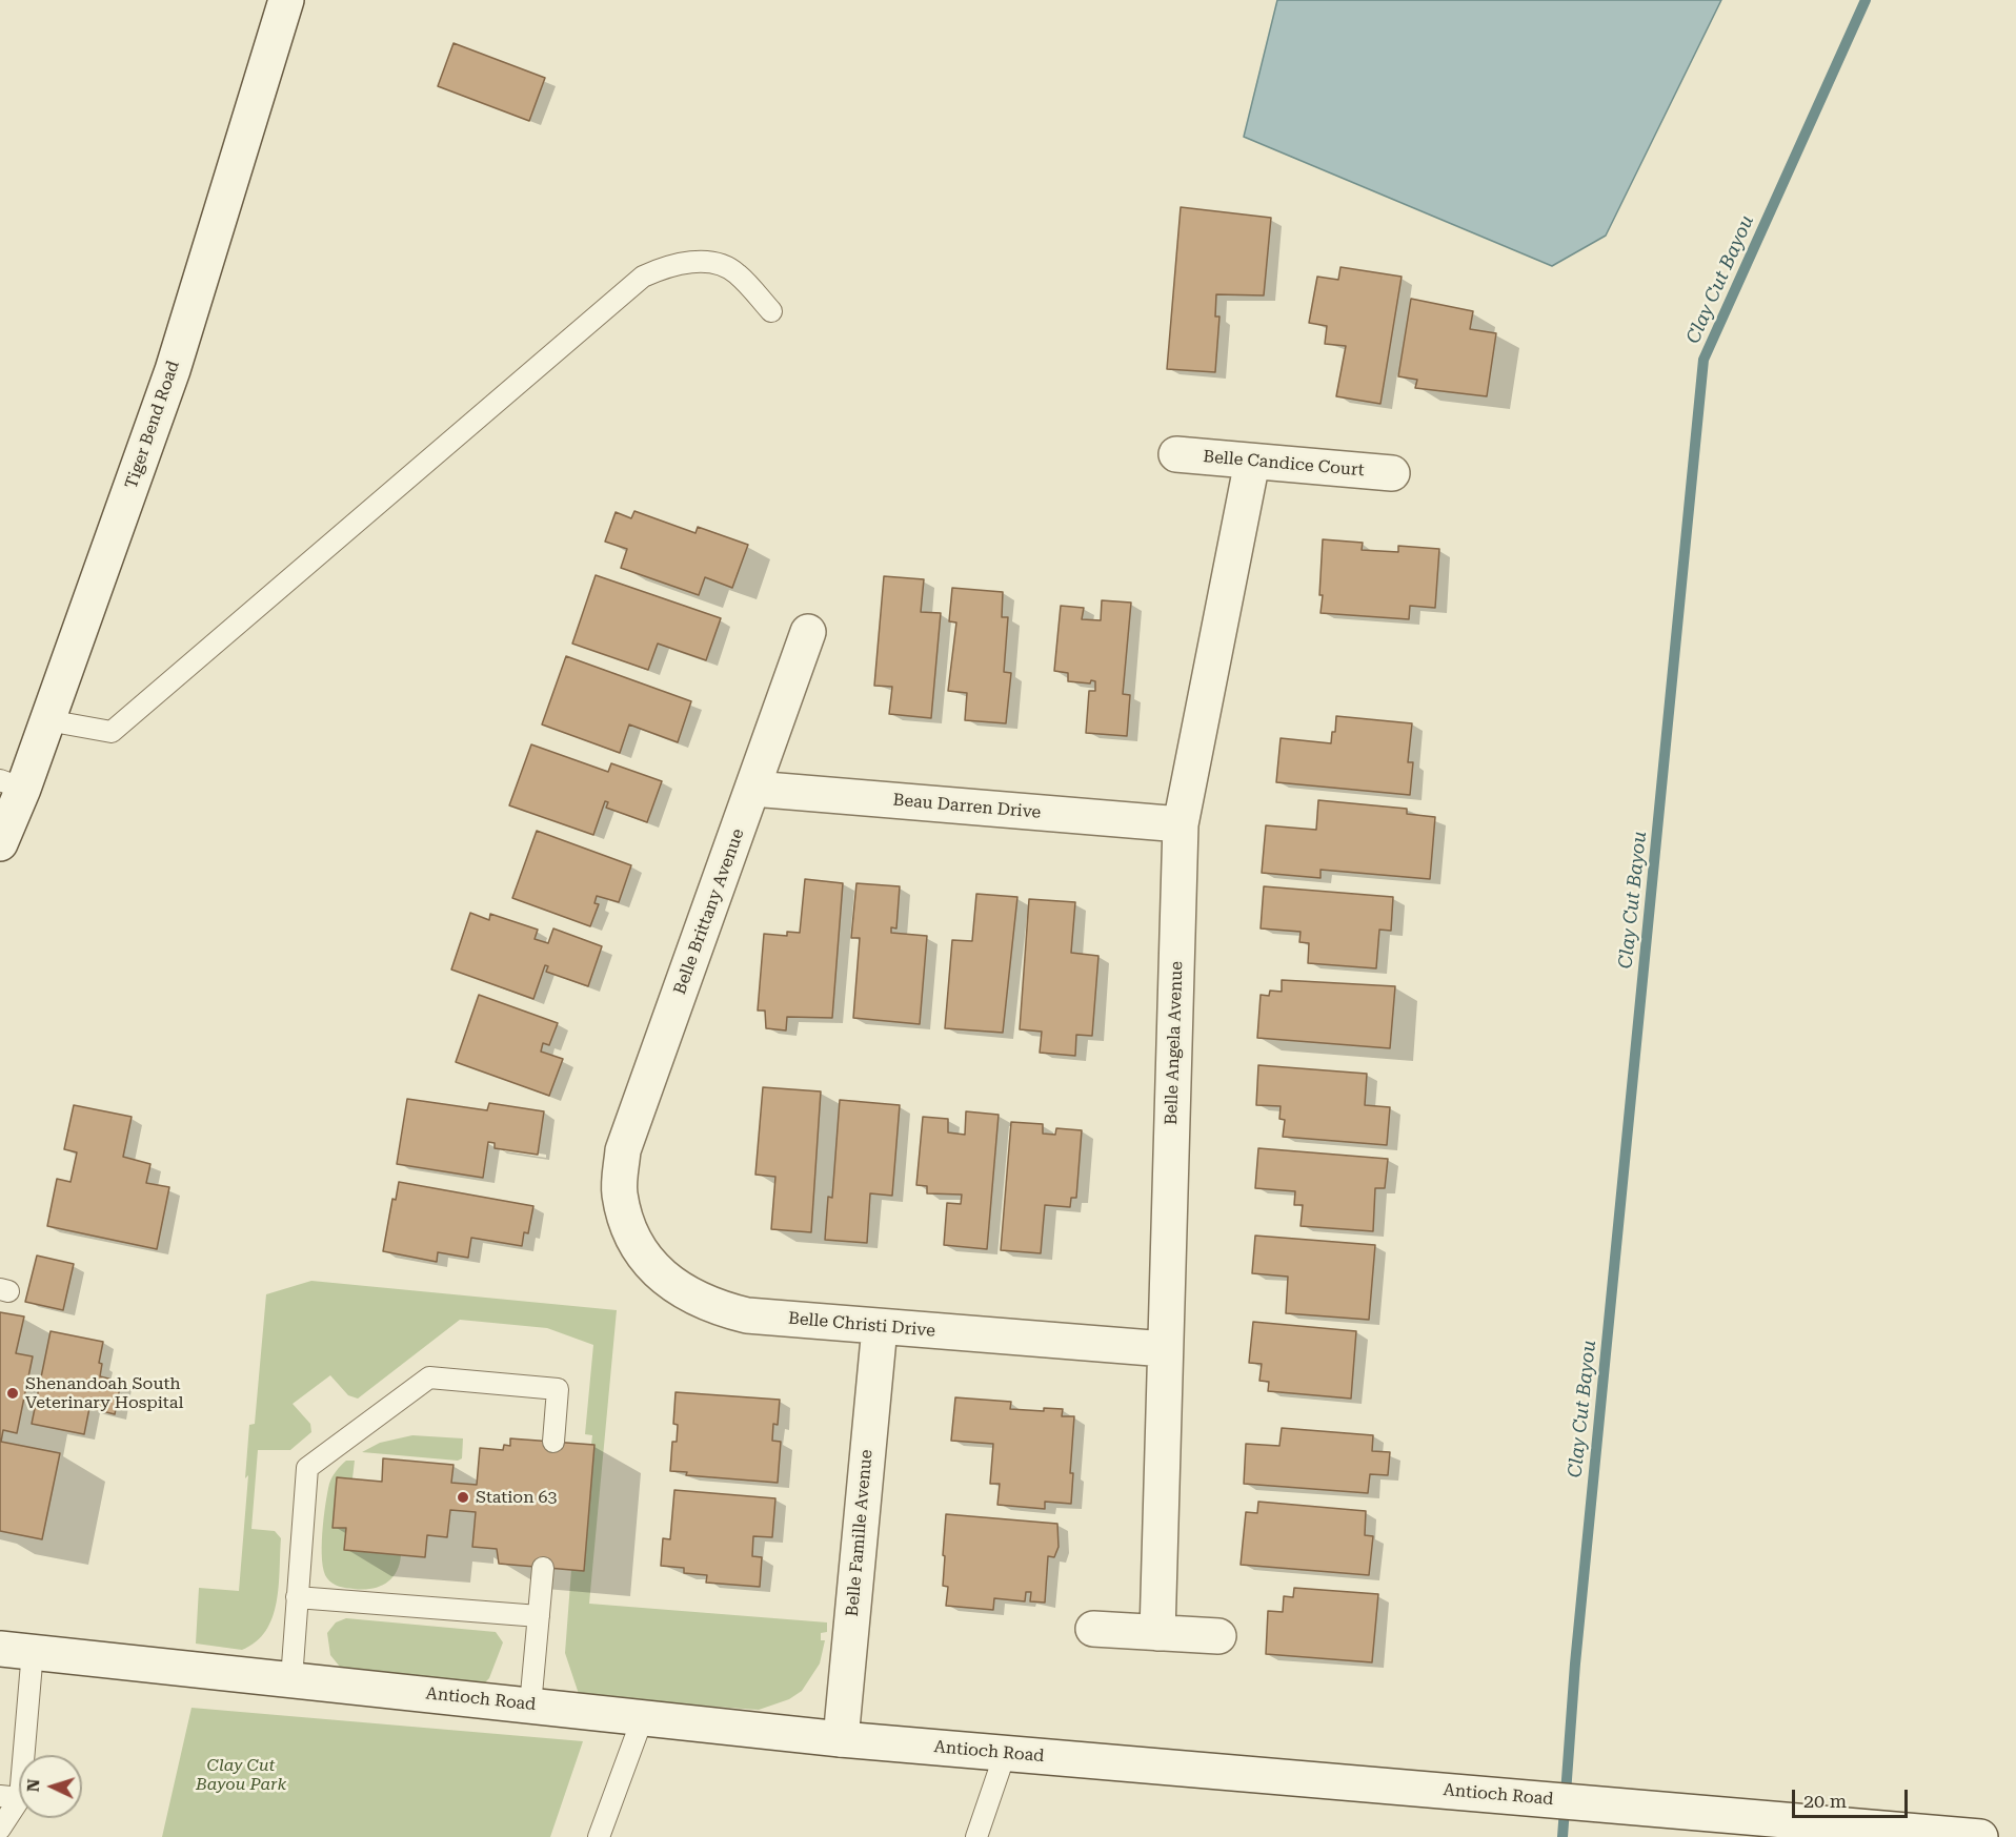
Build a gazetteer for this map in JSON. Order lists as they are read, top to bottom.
{
  "streets": {
    "street": [
      "Tiger Bend Road",
      "Belle Candice Court",
      "Beau Darren Drive",
      "Belle Brittany Avenue",
      "Belle Angela Avenue",
      "Belle Christi Drive",
      "Belle Famille Avenue",
      "Antioch Road"
    ]
  },
  "crossings": [
    ["Belle Candice Court", "Belle Angela Avenue"],
    ["Beau Darren Drive", "Belle Brittany Avenue"],
    ["Beau Darren Drive", "Belle Angela Avenue"],
    ["Belle Brittany Avenue", "Belle Christi Drive"],
    ["Belle Angela Avenue", "Belle Christi Drive"],
    ["Belle Christi Drive", "Belle Famille Avenue"],
    ["Belle Famille Avenue", "Antioch Road"]
  ],
  "water": ["Clay Cut Bayou"],
  "parks": ["Clay Cut Bayou Park"],
  "places": ["Shenandoah South Veterinary Hospital", "Station 63"],
  "scale_bar": "20 m",
  "north": "left"
}
